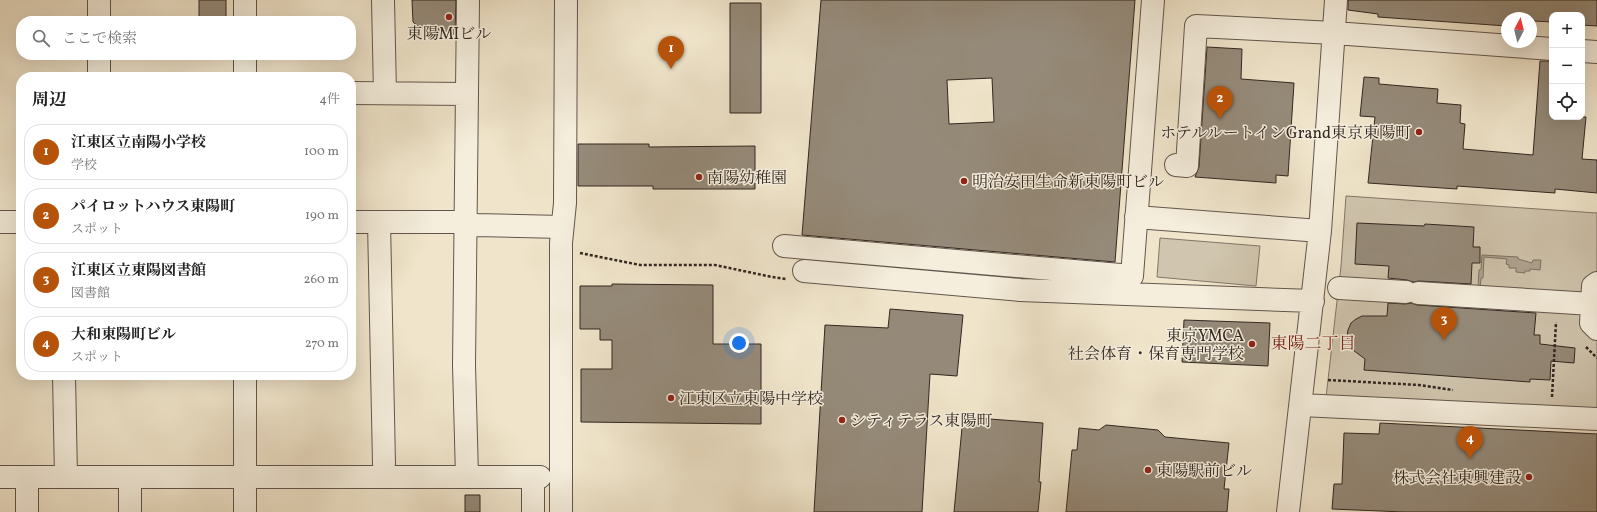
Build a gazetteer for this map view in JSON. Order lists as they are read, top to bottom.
{
  "districts": ["東陽二丁目"],
  "places": [
    "東陽MIビル",
    "ホテルルートインGrand東京東陽町",
    "南陽幼稚園",
    "明治安田生命新東陽町ビル",
    "東京YMCA 社会体育・保育専門学校",
    "江東区立東陽中学校",
    "シティテラス東陽町",
    "東陽駅前ビル",
    "株式会社東興建設"
  ],
  "north": "top",
  "page": {
    "map_buttons": ["+", "−"],
    "search": "ここで検索",
    "pins": [
      "1",
      "2",
      "3",
      "4"
    ],
    "heading": ["周辺", "4件"],
    "list": [
      {
        "mark": "1",
        "name": "江東区立南陽小学校",
        "note": "学校",
        "value": "100 m"
      },
      {
        "mark": "2",
        "name": "パイロットハウス東陽町",
        "note": "スポット",
        "value": "190 m"
      },
      {
        "mark": "3",
        "name": "江東区立東陽図書館",
        "note": "図書館",
        "value": "260 m"
      },
      {
        "mark": "4",
        "name": "大和東陽町ビル",
        "note": "スポット",
        "value": "270 m"
      }
    ]
  }
}
